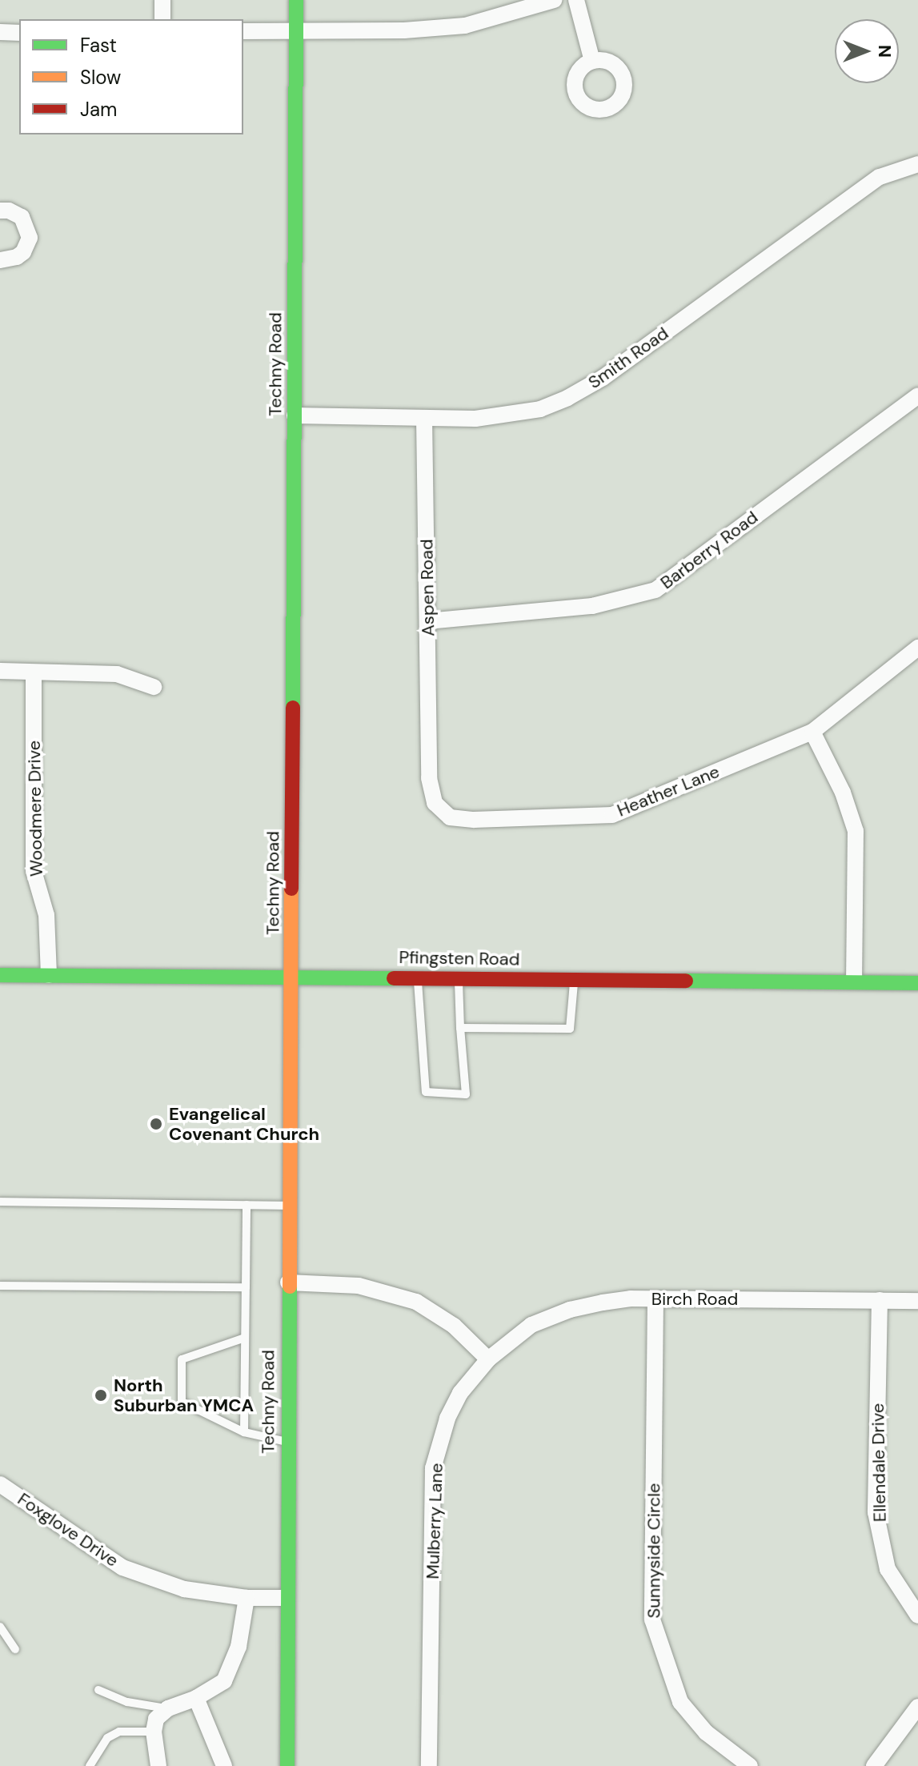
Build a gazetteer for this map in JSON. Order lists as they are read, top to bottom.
{
  "streets": {
    "main road": ["Techny Road", "Pfingsten Road"],
    "street": [
      "Smith Road",
      "Barberry Road",
      "Aspen Road",
      "Heather Lane",
      "Woodmere Drive",
      "Birch Road",
      "Ellendale Drive",
      "Mulberry Lane",
      "Foxglove Drive",
      "Sunnyside Circle"
    ]
  },
  "crossings": [
    ["Smith Road", "Techny Road"],
    ["Smith Road", "Aspen Road"],
    ["Techny Road", "Pfingsten Road"],
    ["Techny Road", "Foxglove Drive"],
    ["Barberry Road", "Aspen Road"],
    ["Aspen Road", "Heather Lane"],
    ["Woodmere Drive", "Pfingsten Road"],
    ["Birch Road", "Ellendale Drive"],
    ["Birch Road", "Mulberry Lane"],
    ["Birch Road", "Sunnyside Circle"]
  ],
  "places": ["Evangelical Covenant Church", "North Suburban YMCA"],
  "legend": ["Fast", "Slow", "Jam"],
  "north": "right"
}
